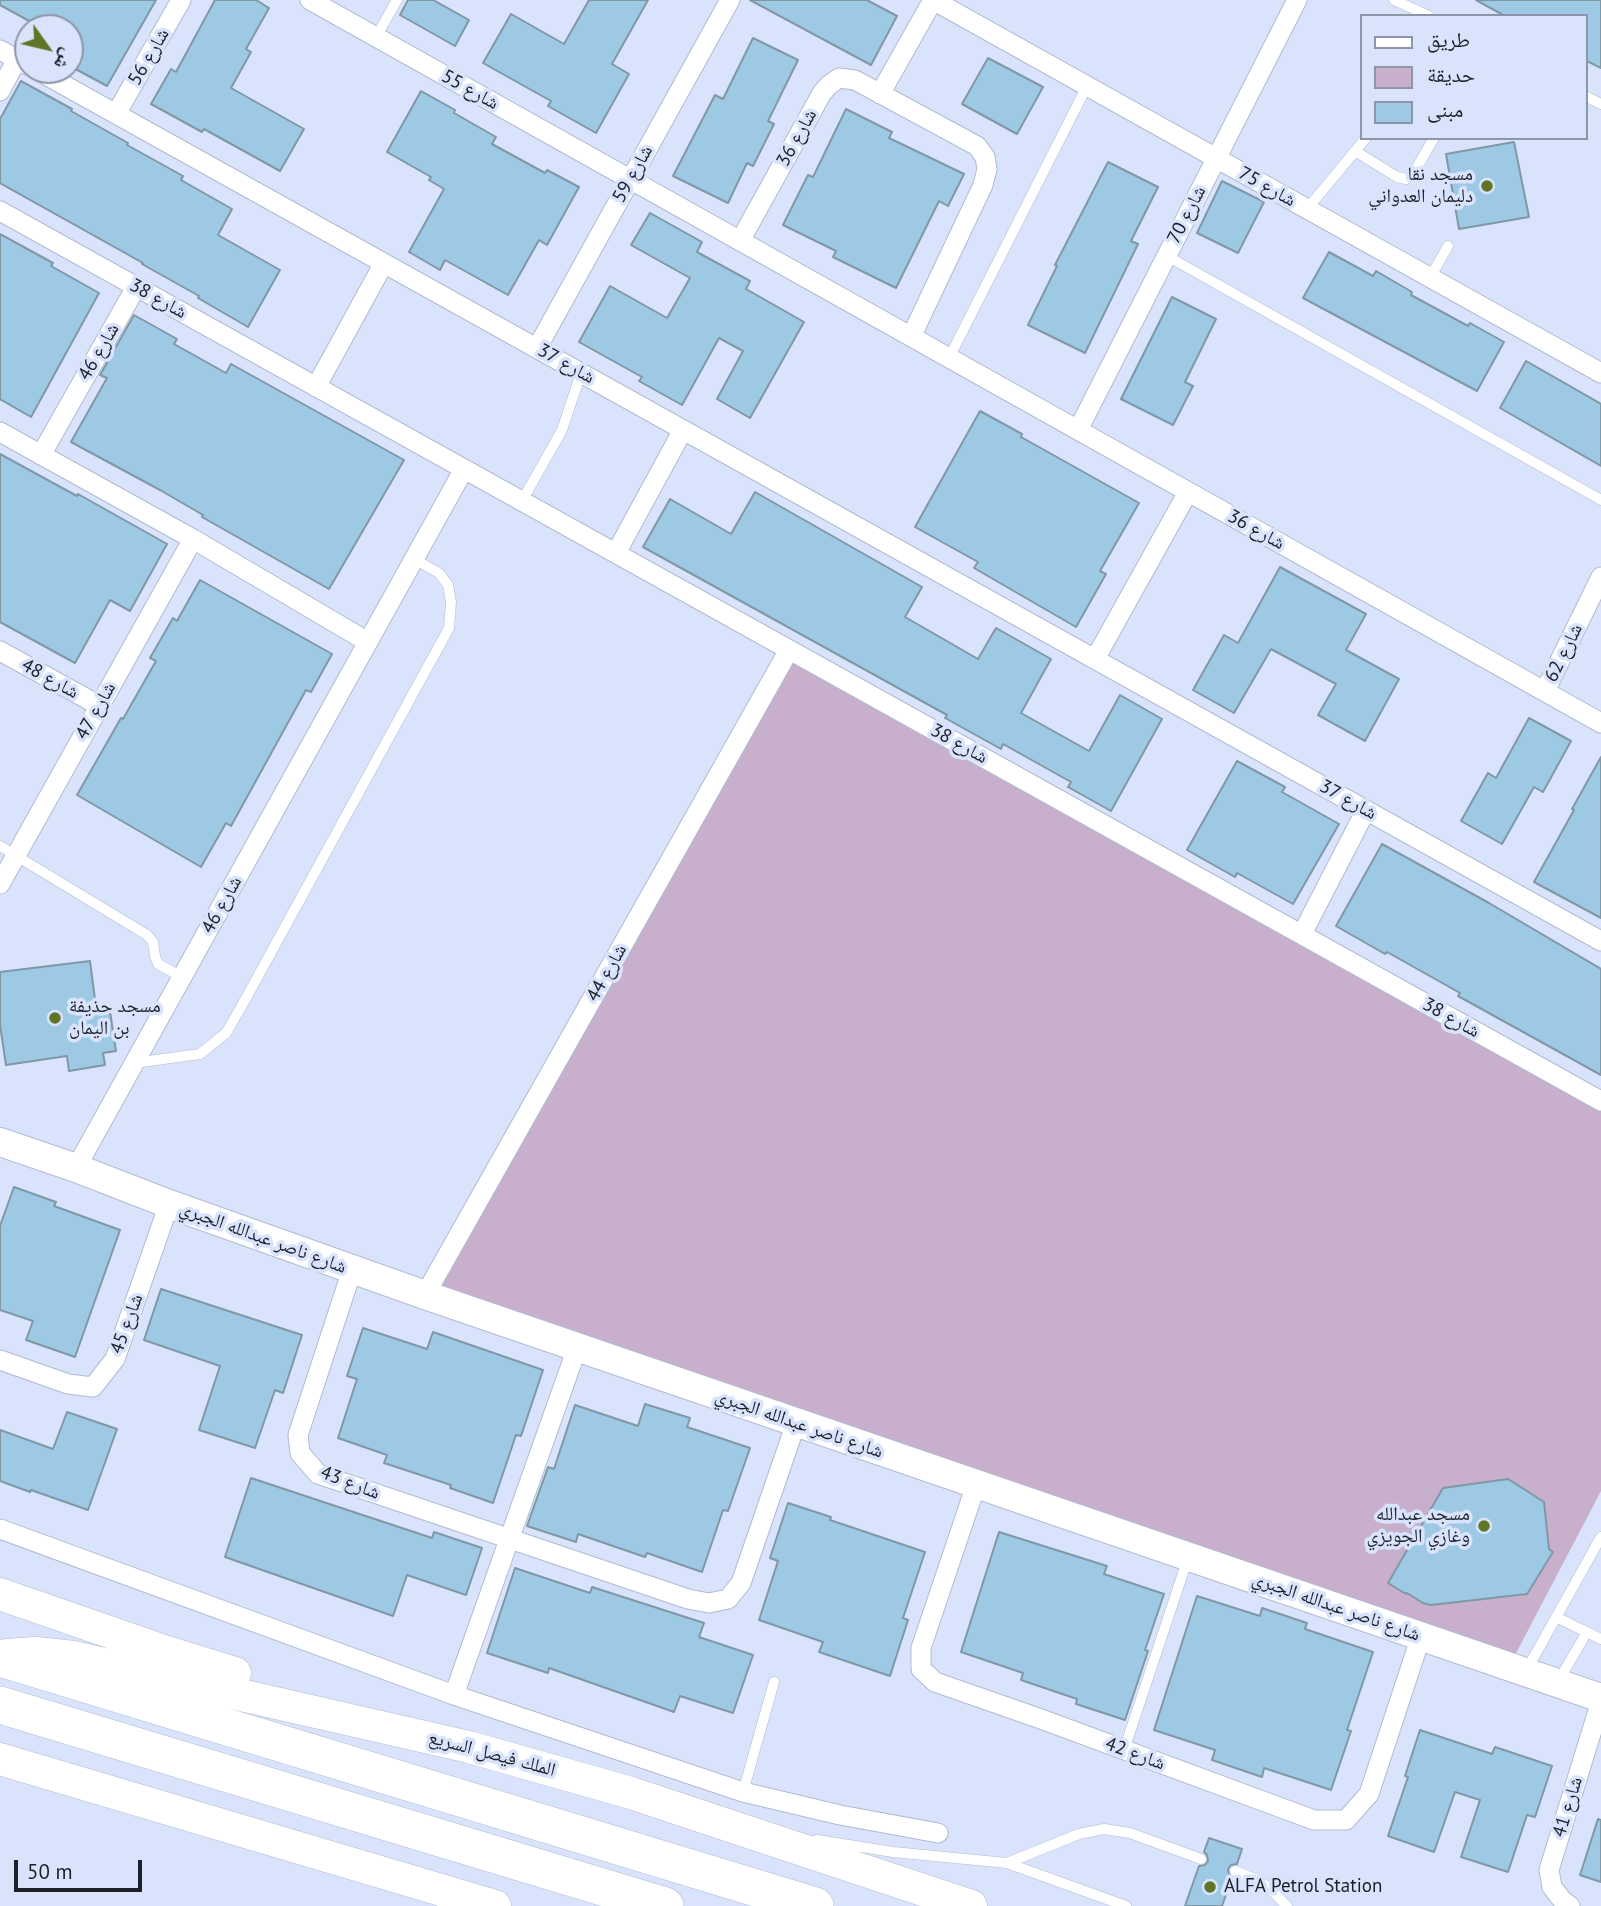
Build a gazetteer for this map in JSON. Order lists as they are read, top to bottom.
{
  "streets": {
    "highway": ["الملك فيصل السريع"],
    "street": [
      "شارع 56",
      "شارع 55",
      "شارع 36",
      "شارع 59",
      "شارع 75",
      "شارع 70",
      "شارع 38",
      "شارع 46",
      "شارع 37",
      "شارع 62",
      "شارع 48",
      "شارع 47",
      "شارع 44",
      "شارع ناصر عبدالله الجبري",
      "شارع 45",
      "شارع 43",
      "شارع 42",
      "شارع 41"
    ]
  },
  "crossings": [
    ["شارع 56", "شارع 37"],
    ["شارع 55", "شارع 36"],
    ["شارع 55", "شارع 59"],
    ["شارع 36", "شارع 59"],
    ["شارع 36", "شارع 70"],
    ["شارع 36", "شارع 62"],
    ["شارع 59", "شارع 37"],
    ["شارع 75", "شارع 70"],
    ["شارع 38", "شارع 46"],
    ["شارع 38", "شارع 44"],
    ["شارع 46", "شارع ناصر عبدالله الجبري"],
    ["شارع 48", "شارع 47"],
    ["شارع 44", "شارع ناصر عبدالله الجبري"],
    ["شارع ناصر عبدالله الجبري", "شارع 45"],
    ["شارع ناصر عبدالله الجبري", "شارع 43"],
    ["شارع ناصر عبدالله الجبري", "شارع 42"],
    ["شارع ناصر عبدالله الجبري", "شارع 41"]
  ],
  "places": [
    "مسجد نقا دليمان العدواني",
    "مسجد حذيفة بن اليمان",
    "مسجد عبدالله وغازي الجويزي",
    "ALFA Petrol Station"
  ],
  "legend": ["طريق", "حديقة", "مبنى"],
  "scale_bar": "50 m",
  "north": "bottom right"
}
